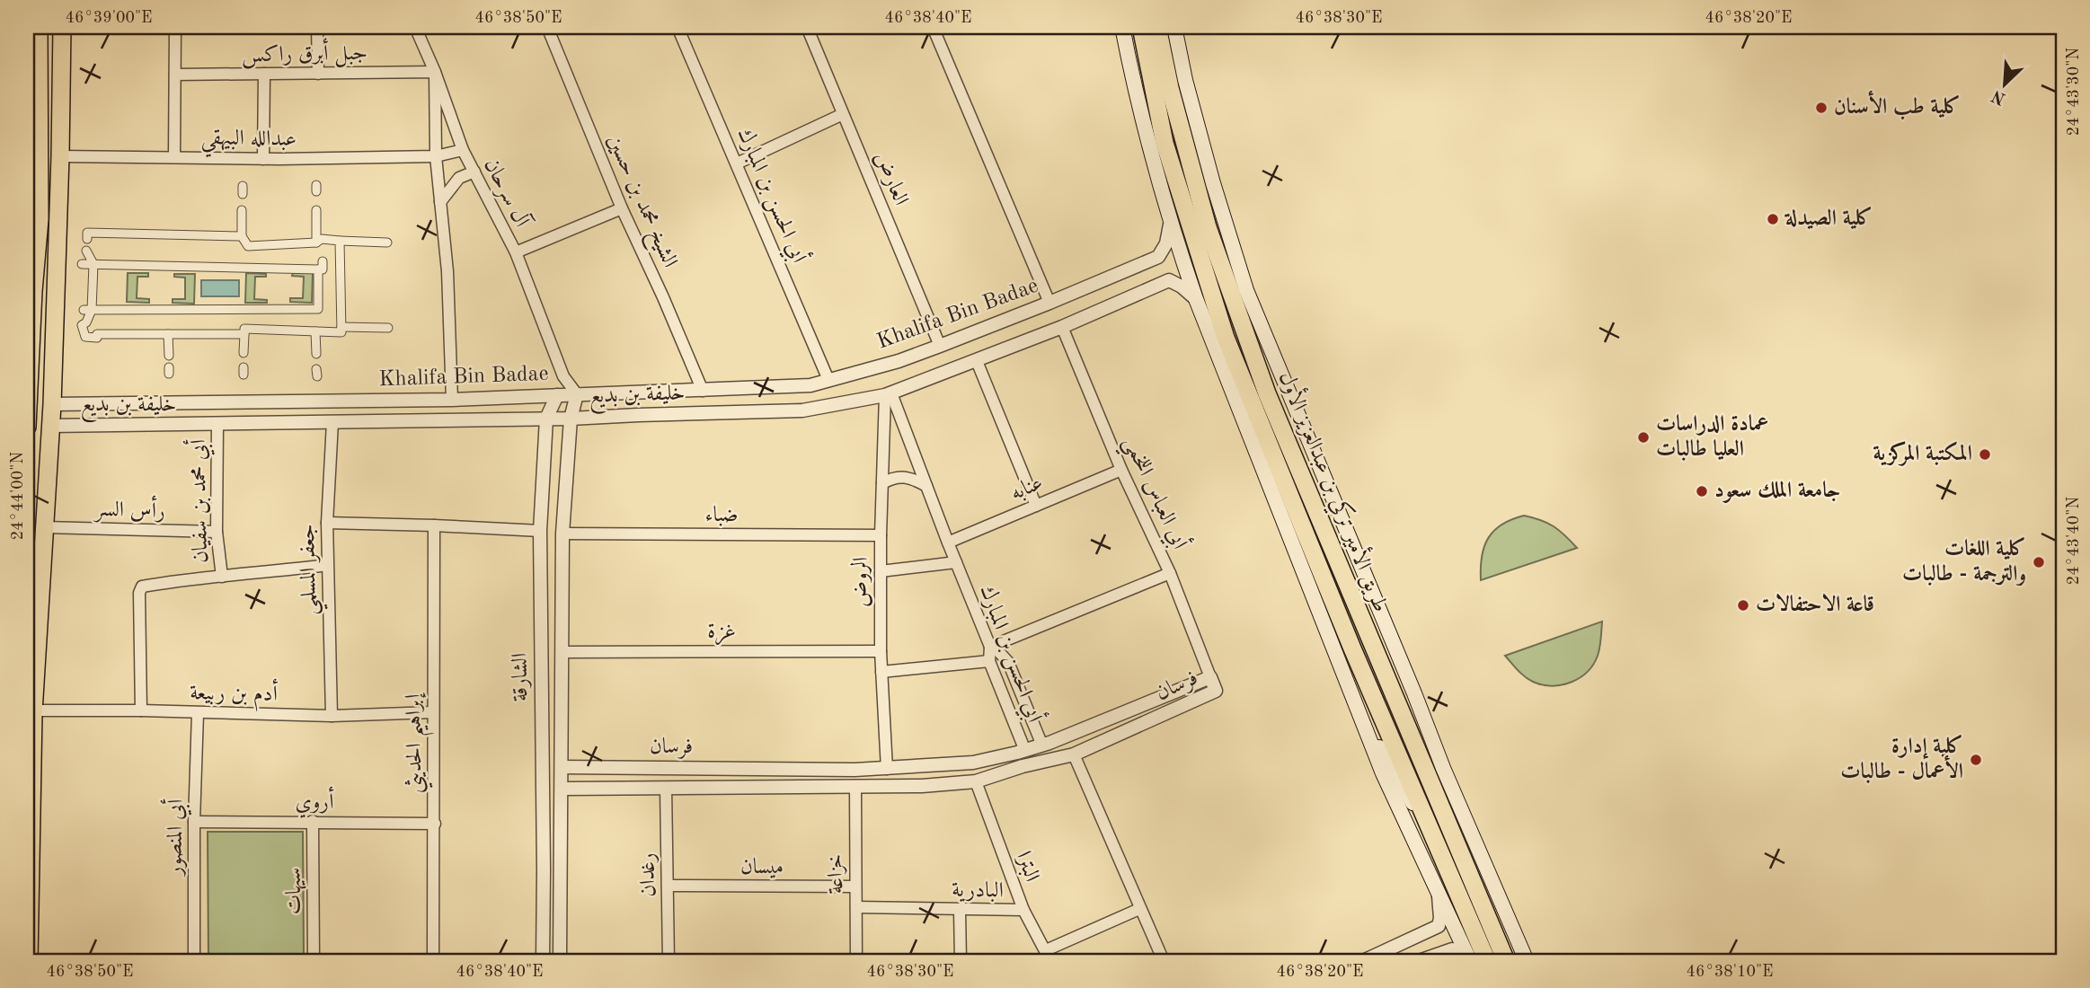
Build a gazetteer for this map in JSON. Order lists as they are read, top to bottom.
{
  "streets": {
    "main road": ["طريق الأمير تركي بن عبدالعزيز الأول"],
    "street": [
      "جبل أبرق راكس",
      "عبدالله البيهقي",
      "العارض",
      "آل سرحان",
      "أبي الحسن بن المبارك",
      "الشيخ محمد بن حسين",
      "Khalifa Bin Badae",
      "خليفة بن بديع",
      "عنابه",
      "أبي العباس اللخمي",
      "أبي محمد بن سفيان",
      "رأس السر",
      "ضباء",
      "جعفر المسلمي",
      "الروض",
      "غزة",
      "الشارقة",
      "فرسان",
      "أدم بن ربيعة",
      "إبراهيم الحديثي",
      "أروي",
      "أبي المنصور",
      "البترا",
      "ميسان",
      "خزاعة",
      "رغدان",
      "سيهات",
      "البادرية"
    ]
  },
  "crossings": [
    ["جبل أبرق راكس", "آل سرحان"],
    ["عبدالله البيهقي", "آل سرحان"],
    ["العارض", "Khalifa Bin Badae"],
    ["آل سرحان", "Khalifa Bin Badae"],
    ["آل سرحان", "الشارقة"],
    ["أبي الحسن بن المبارك", "Khalifa Bin Badae"],
    ["أبي الحسن بن المبارك", "خليفة بن بديع"],
    ["أبي الحسن بن المبارك", "عنابه"],
    ["أبي الحسن بن المبارك", "الروض"],
    ["أبي الحسن بن المبارك", "فرسان"],
    ["الشيخ محمد بن حسين", "Khalifa Bin Badae"],
    ["Khalifa Bin Badae", "الشارقة"],
    ["خليفة بن بديع", "أبي العباس اللخمي"],
    ["خليفة بن بديع", "أبي محمد بن سفيان"],
    ["خليفة بن بديع", "جعفر المسلمي"],
    ["خليفة بن بديع", "الروض"],
    ["خليفة بن بديع", "الشارقة"],
    ["عنابه", "أبي العباس اللخمي"],
    ["أبي العباس اللخمي", "فرسان"],
    ["أبي محمد بن سفيان", "رأس السر"],
    ["ضباء", "الروض"],
    ["ضباء", "الشارقة"],
    ["جعفر المسلمي", "أدم بن ربيعة"],
    ["الروض", "غزة"],
    ["الروض", "فرسان"],
    ["غزة", "الشارقة"],
    ["الشارقة", "فرسان"],
    ["فرسان", "البترا"],
    ["فرسان", "خزاعة"],
    ["فرسان", "رغدان"],
    ["أدم بن ربيعة", "إبراهيم الحديثي"],
    ["أدم بن ربيعة", "أبي المنصور"],
    ["إبراهيم الحديثي", "أروي"],
    ["أروي", "أبي المنصور"],
    ["أروي", "سيهات"],
    ["البترا", "البادرية"],
    ["ميسان", "خزاعة"],
    ["ميسان", "رغدان"],
    ["خزاعة", "البادرية"]
  ],
  "places": [
    "كلية طب الأسنان",
    "كلية الصيدلة",
    "عمادة الدراسات العليا طالبات",
    "المكتبة المركزية",
    "جامعة الملك سعود",
    "كلية اللغات والترجمة - طالبات",
    "قاعة الاحتفالات",
    "كلية إدارة الأعمال - طالبات"
  ],
  "north": "bottom left",
  "coordinates": [
    "46°39'00\"E",
    "46°38'50\"E",
    "46°38'40\"E",
    "46°38'30\"E",
    "46°38'20\"E",
    "24°43'30\"N",
    "24°44'00\"N",
    "24°43'40\"N",
    "46°38'10\"E"
  ]
}
